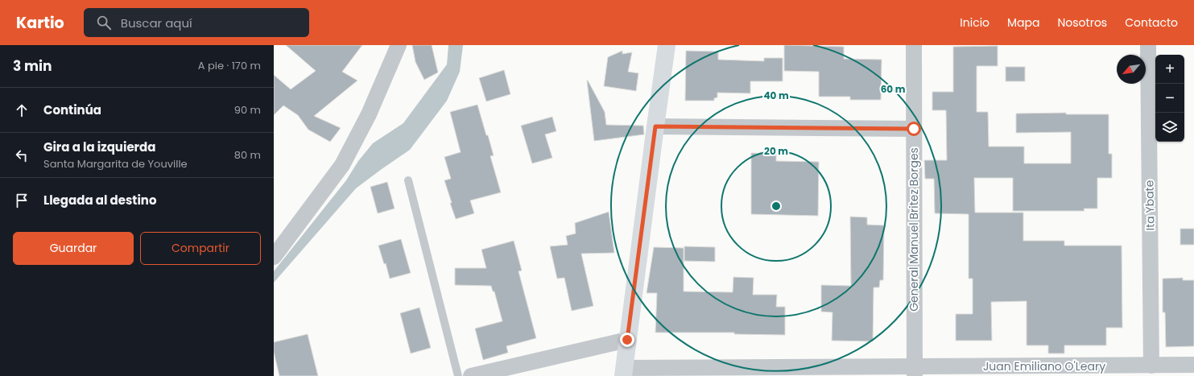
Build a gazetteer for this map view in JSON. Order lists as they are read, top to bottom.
{
  "streets": {
    "street": ["Ita Ybate", "General Manuel Britez Borges", "Juan Emiliano O'Leary"]
  },
  "crossings": [
    ["Ita Ybate", "Juan Emiliano O'Leary"],
    ["General Manuel Britez Borges", "Juan Emiliano O'Leary"]
  ],
  "north": "bottom left",
  "page": {
    "header": "Kartio",
    "search": "Buscar aquí",
    "nav": [
      "Inicio",
      "Mapa",
      "Nosotros",
      "Contacto"
    ],
    "heading": ["3 min", "A pie · 170 m"],
    "map_buttons": ["+", "−"],
    "list": [
      ["Continúa", "90 m"],
      ["Gira a la izquierda", "Santa Margarita de Youville", "80 m"],
      "Llegada al destino"
    ],
    "buttons": ["Guardar", "Compartir"]
  },
  "rings": ["60 m", "40 m", "20 m"]
}
